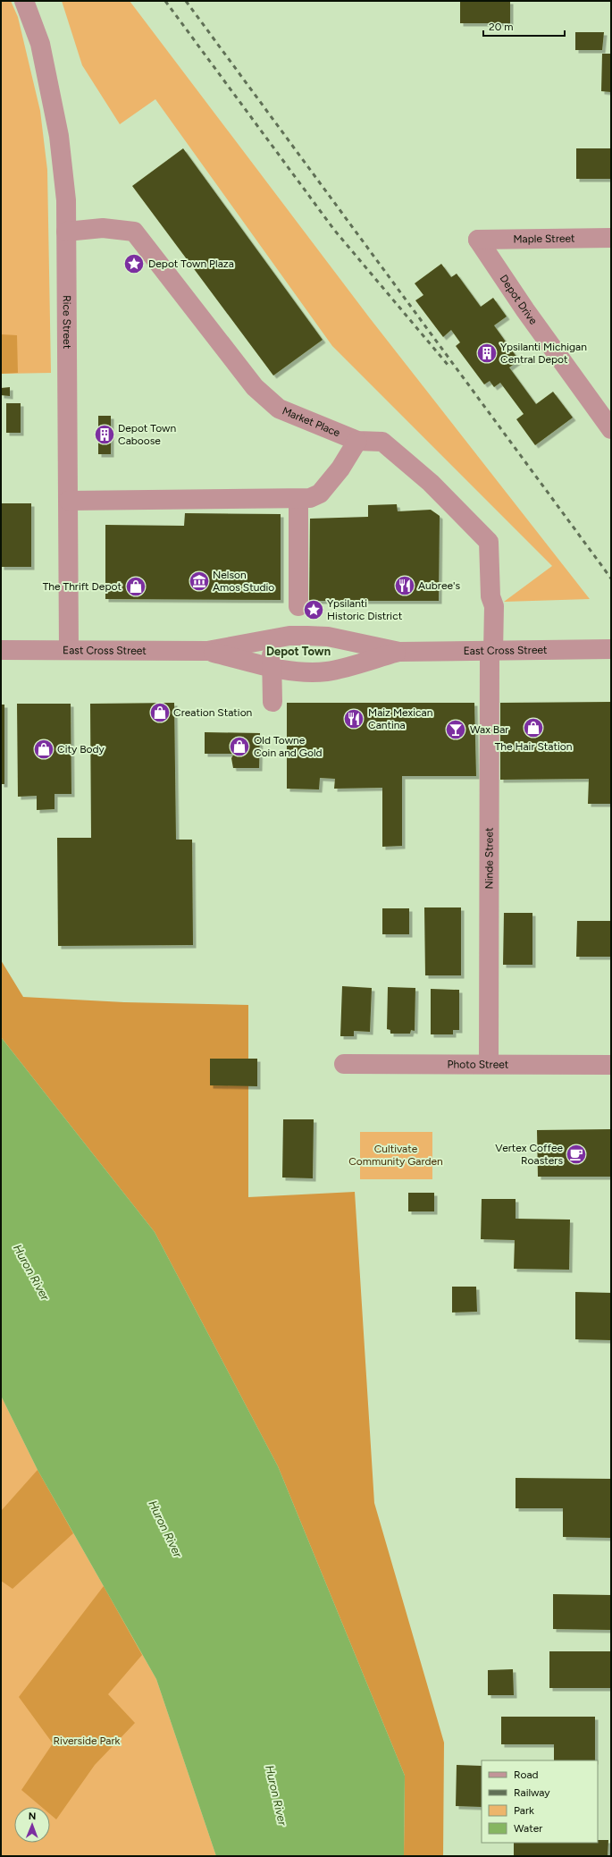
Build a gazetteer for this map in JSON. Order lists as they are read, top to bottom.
{
  "streets": {
    "street": [
      "Maple Street",
      "Depot Drive",
      "Rice Street",
      "Market Place",
      "East Cross Street",
      "Ninde Street",
      "Photo Street"
    ]
  },
  "crossings": [
    ["Maple Street", "Depot Drive"],
    ["Rice Street", "Market Place"],
    ["Rice Street", "East Cross Street"],
    ["Market Place", "East Cross Street"],
    ["Market Place", "Ninde Street"],
    ["East Cross Street", "Ninde Street"],
    ["Ninde Street", "Photo Street"]
  ],
  "districts": ["Depot Town"],
  "water": ["Huron River"],
  "parks": ["Cultivate Community Garden", "Riverside Park"],
  "places": {
    "place": ["Depot Town Plaza", "Ypsilanti Historic District"],
    "building": ["Ypsilanti Michigan Central Depot", "Depot Town Caboose"],
    "museum": ["Nelson Amos Studio"],
    "restaurant": ["Aubree's", "Maiz Mexican Cantina"],
    "shop": [
      "The Thrift Depot",
      "Creation Station",
      "The Hair Station",
      "Old Towne Coin and Gold",
      "City Body"
    ],
    "bar": ["Wax Bar"],
    "cafe": ["Vertex Coffee Roasters"]
  },
  "legend": [
    "Road",
    "Railway",
    "Park",
    "Water"
  ],
  "scale_bar": "20 m",
  "north": "top"
}
